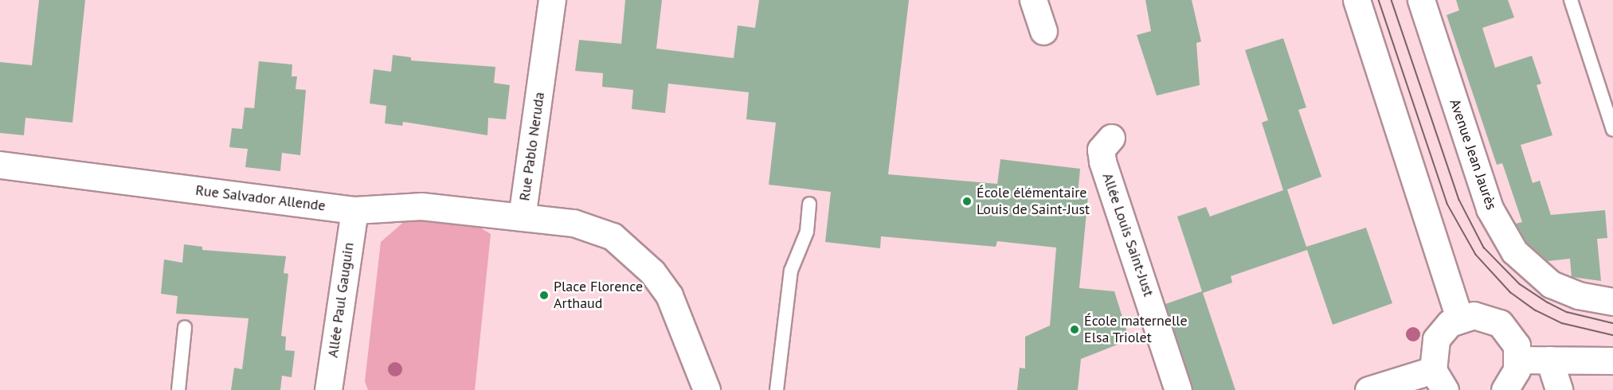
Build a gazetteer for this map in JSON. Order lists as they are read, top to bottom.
{
  "streets": {
    "street": [
      "Rue Pablo Neruda",
      "Avenue Jean Jaurès",
      "Rue Salvador Allende",
      "Allée Louis Saint-Just",
      "Allée Paul Gauguin"
    ]
  },
  "crossings": [
    ["Rue Pablo Neruda", "Rue Salvador Allende"],
    ["Rue Salvador Allende", "Allée Paul Gauguin"]
  ],
  "places": ["École élémentaire Louis de Saint-Just", "Place Florence Arthaud", "École maternelle Elsa Triolet"]
}
